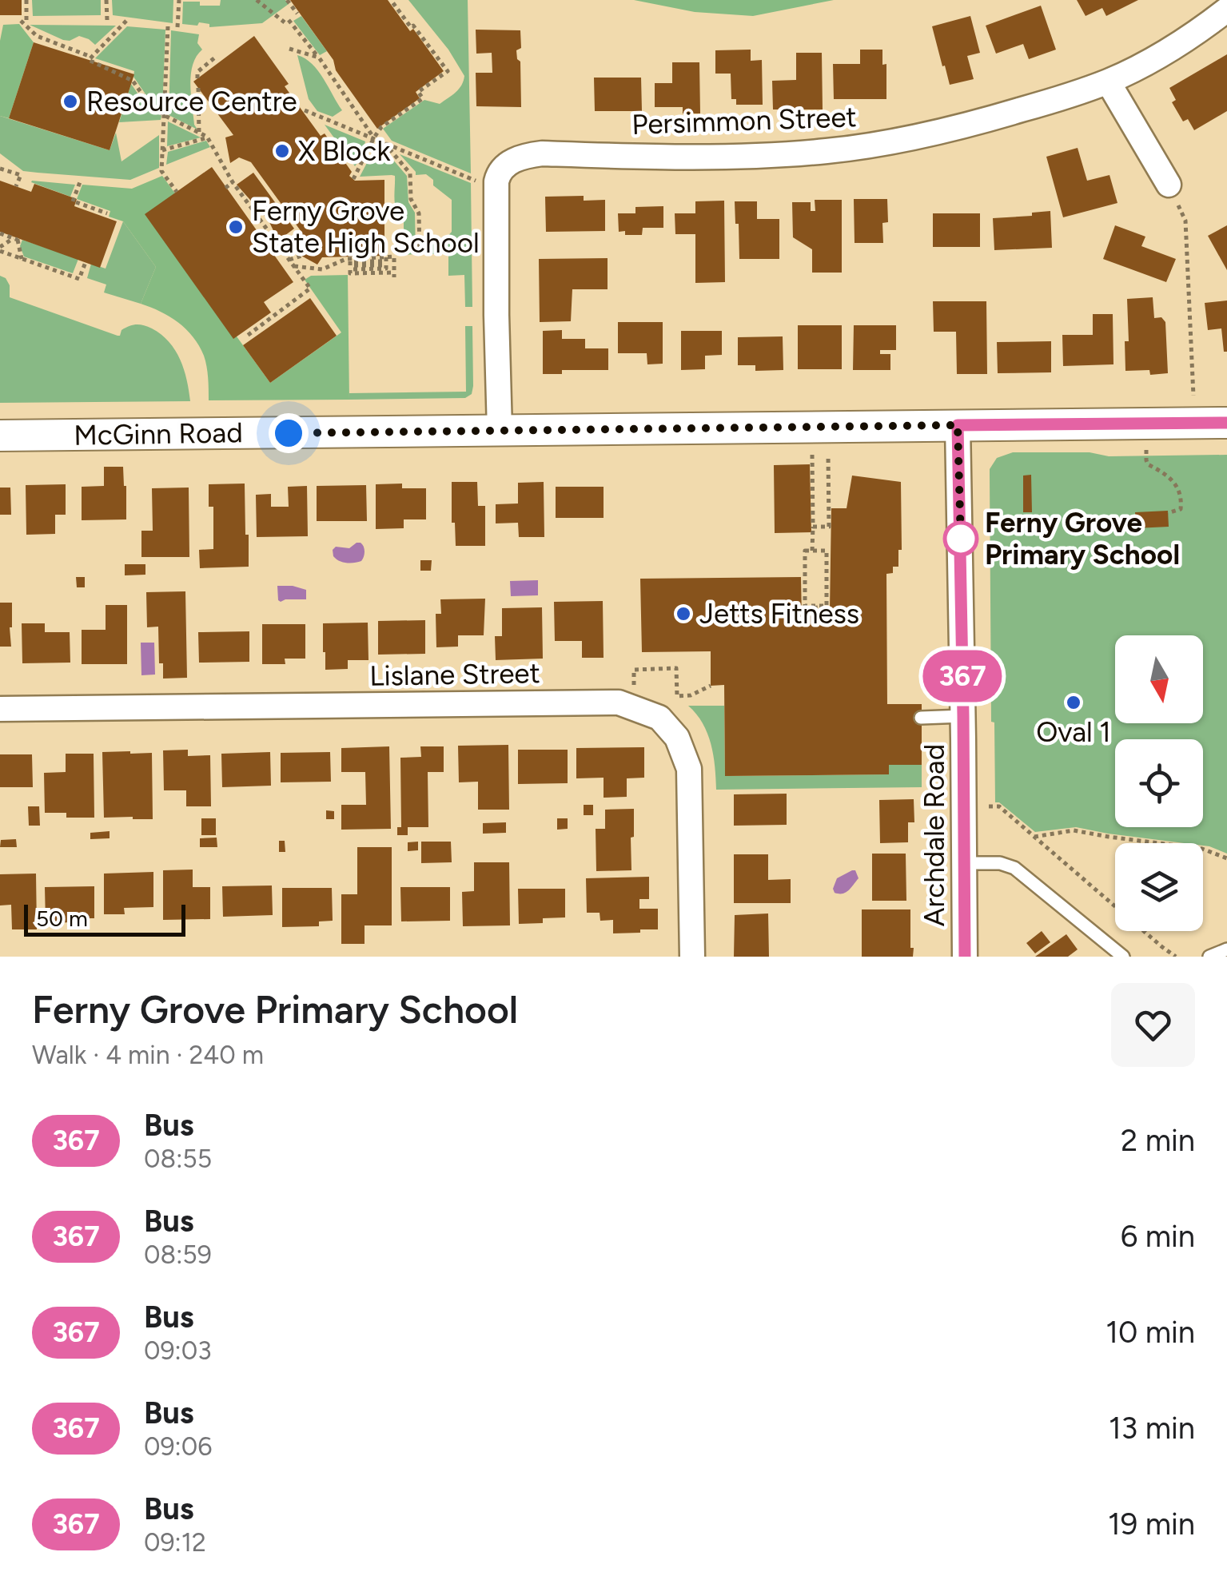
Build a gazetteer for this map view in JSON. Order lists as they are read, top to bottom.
{
  "streets": {
    "street": [
      "Persimmon Street",
      "McGinn Road",
      "Lislane Street",
      "Archdale Road"
    ]
  },
  "crossings": [
    ["Persimmon Street", "McGinn Road"],
    ["McGinn Road", "Archdale Road"]
  ],
  "places": [
    "Resource Centre",
    "X Block",
    "Ferny Grove State High School",
    "Ferny Grove Primary School",
    "Jetts Fitness",
    "Oval 1"
  ],
  "lines": ["bus line 367"],
  "scale_bar": "50 m",
  "north": "bottom",
  "page": {
    "on_map": "367",
    "scale": "50 m",
    "heading": ["Ferny Grove Primary School", "Walk · 4 min · 240 m"],
    "list": [
      {
        "mark": "367",
        "name": "Bus",
        "note": "08:55",
        "value": "2 min"
      },
      {
        "mark": "367",
        "name": "Bus",
        "note": "08:59",
        "value": "6 min"
      },
      {
        "mark": "367",
        "name": "Bus",
        "note": "09:03",
        "value": "10 min"
      },
      {
        "mark": "367",
        "name": "Bus",
        "note": "09:06",
        "value": "13 min"
      },
      {
        "mark": "367",
        "name": "Bus",
        "note": "09:12",
        "value": "19 min"
      }
    ]
  }
}
